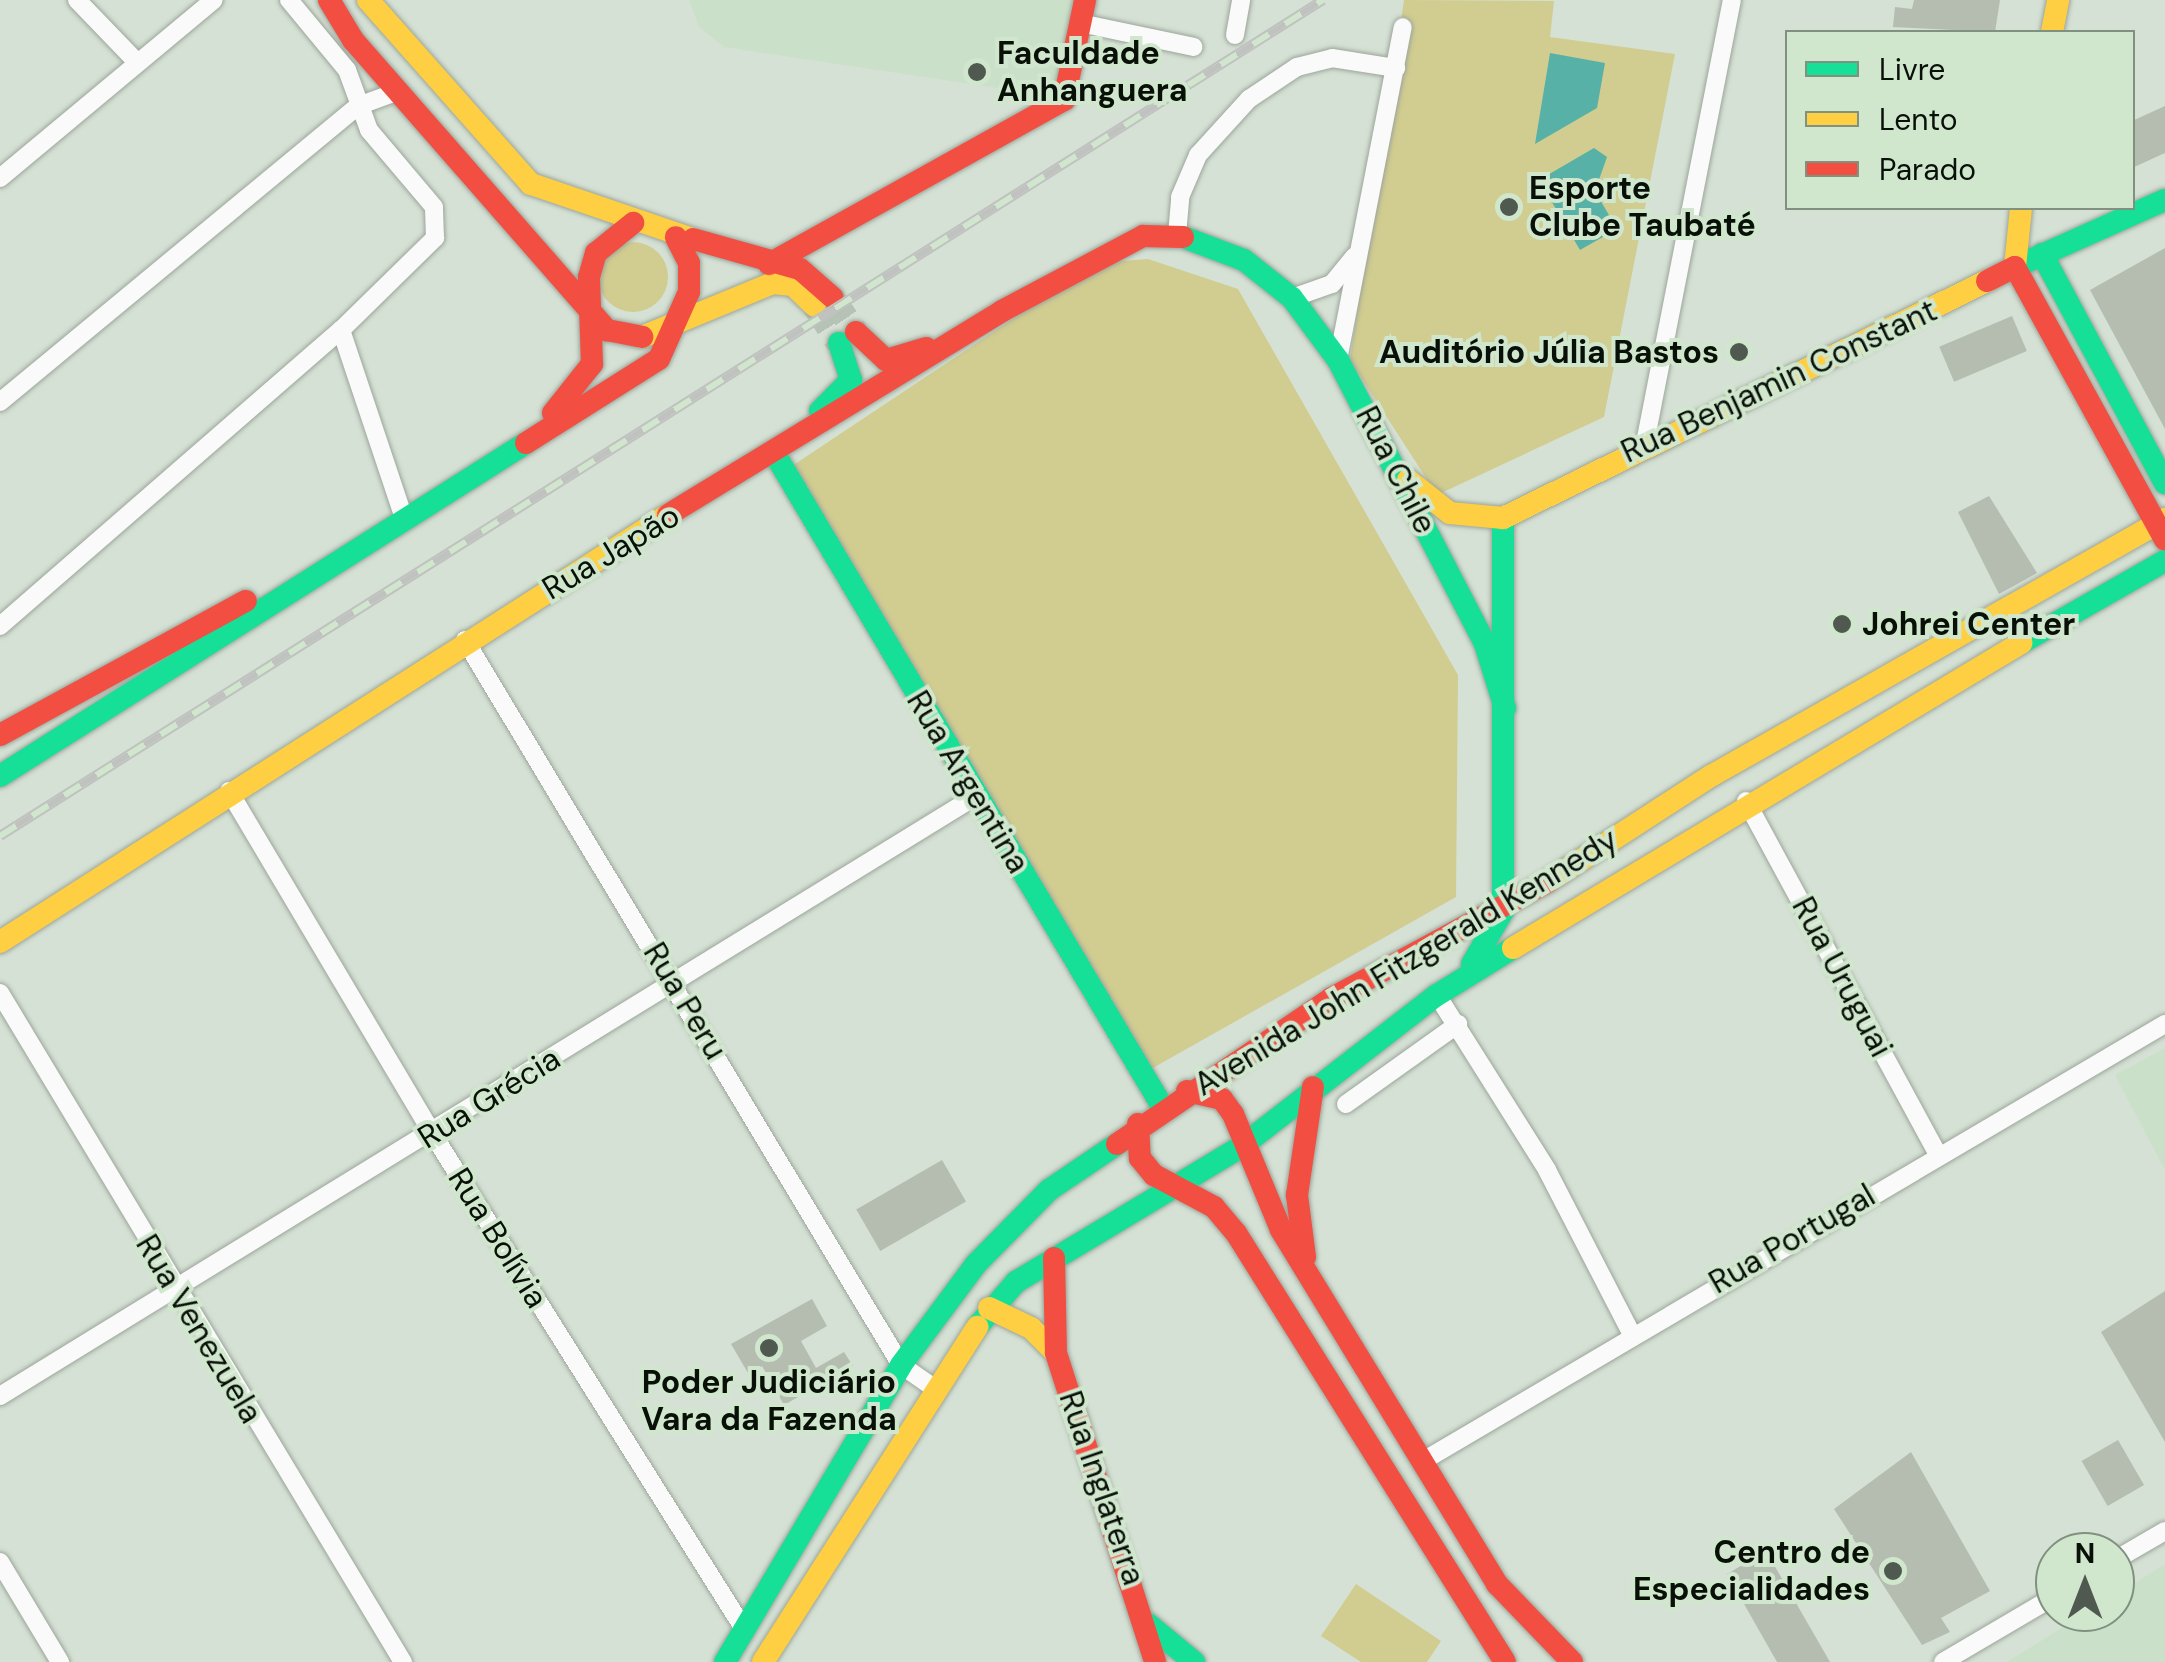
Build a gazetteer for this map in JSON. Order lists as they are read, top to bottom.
{
  "streets": {
    "main road": [
      "Rua Benjamin Constant",
      "Rua Chile",
      "Rua Japão",
      "Rua Argentina",
      "Avenida John Fitzgerald Kennedy",
      "Rua Inglaterra"
    ],
    "street": [
      "Rua Uruguai",
      "Rua Peru",
      "Rua Grécia",
      "Rua Bolívia",
      "Rua Portugal",
      "Rua Venezuela"
    ]
  },
  "crossings": [
    ["Rua Benjamin Constant", "Rua Chile"],
    ["Rua Chile", "Rua Japão"],
    ["Rua Chile", "Avenida John Fitzgerald Kennedy"],
    ["Rua Japão", "Rua Argentina"],
    ["Rua Japão", "Rua Peru"],
    ["Rua Japão", "Rua Bolívia"],
    ["Rua Argentina", "Avenida John Fitzgerald Kennedy"],
    ["Rua Argentina", "Rua Grécia"],
    ["Avenida John Fitzgerald Kennedy", "Rua Uruguai"],
    ["Avenida John Fitzgerald Kennedy", "Rua Peru"],
    ["Avenida John Fitzgerald Kennedy", "Rua Bolívia"],
    ["Rua Uruguai", "Rua Portugal"],
    ["Rua Peru", "Rua Grécia"],
    ["Rua Grécia", "Rua Bolívia"],
    ["Rua Grécia", "Rua Venezuela"]
  ],
  "places": [
    "Faculdade Anhanguera",
    "Esporte Clube Taubaté",
    "Auditório Júlia Bastos",
    "Johrei Center",
    "Poder Judiciário Vara da Fazenda",
    "Centro de Especialidades"
  ],
  "legend": ["Livre", "Lento", "Parado"],
  "north": "top"
}
